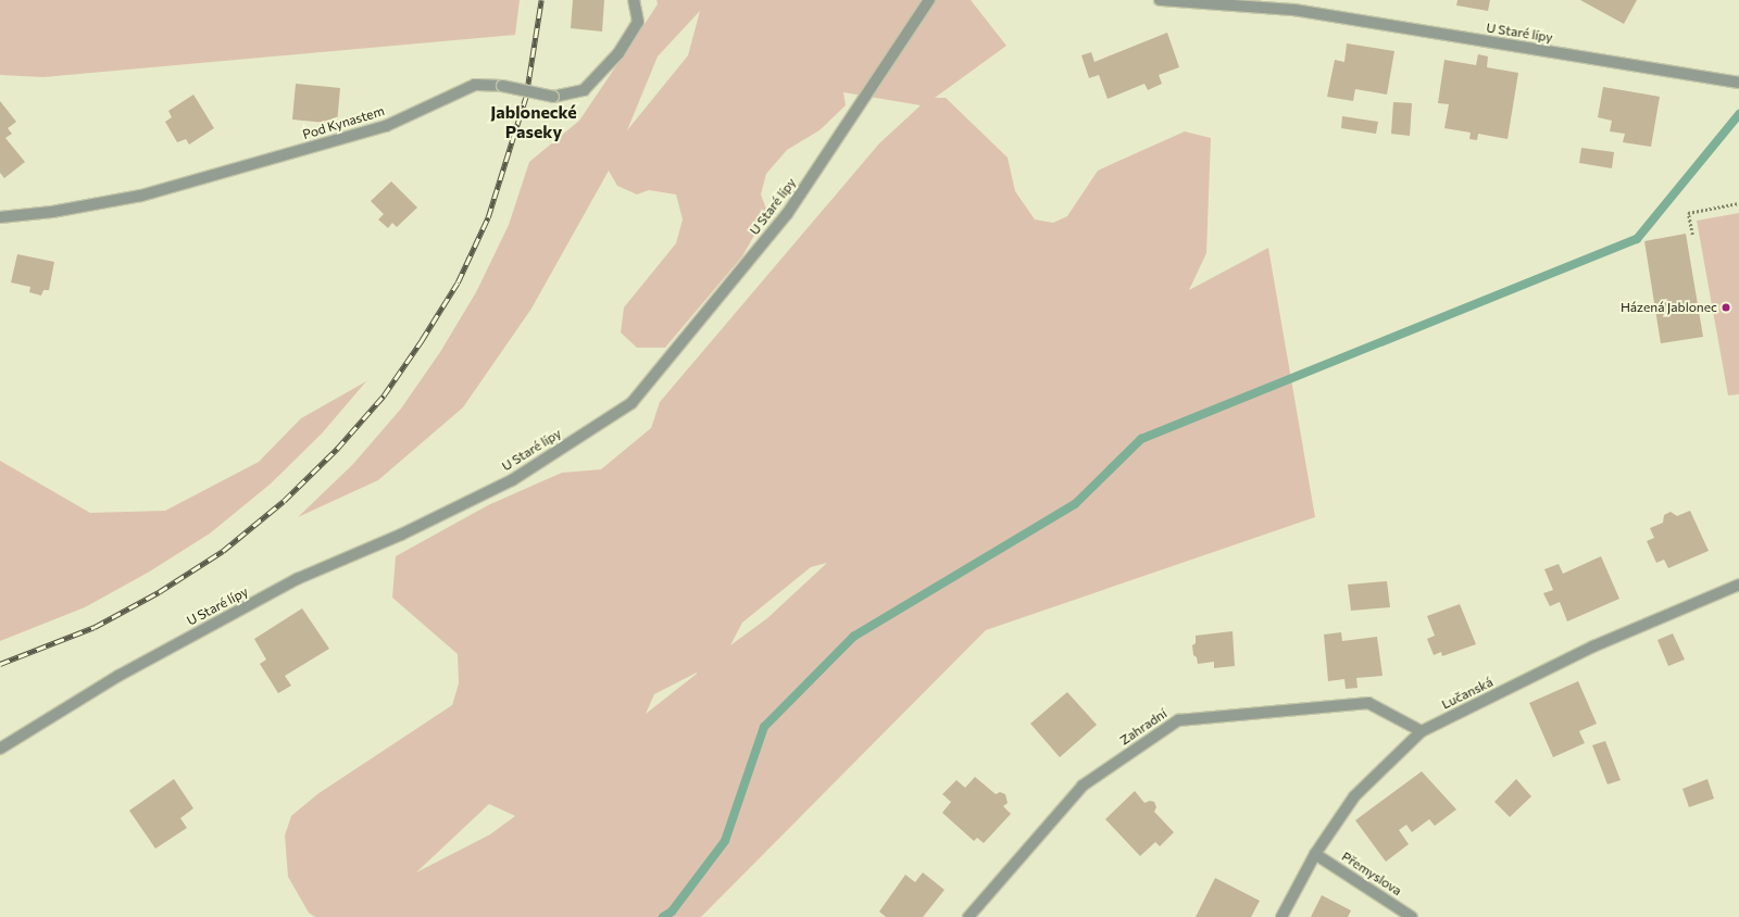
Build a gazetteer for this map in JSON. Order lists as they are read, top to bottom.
{
  "streets": {
    "street": [
      "U Staré lípy",
      "Pod Kynastem",
      "Lučanská",
      "Zahradní",
      "Přemyslova"
    ]
  },
  "crossings": [
    ["Lučanská", "Zahradní"],
    ["Lučanská", "Přemyslova"]
  ],
  "districts": ["Jablonecké Paseky"],
  "places": ["Házená Jablonec"]
}
